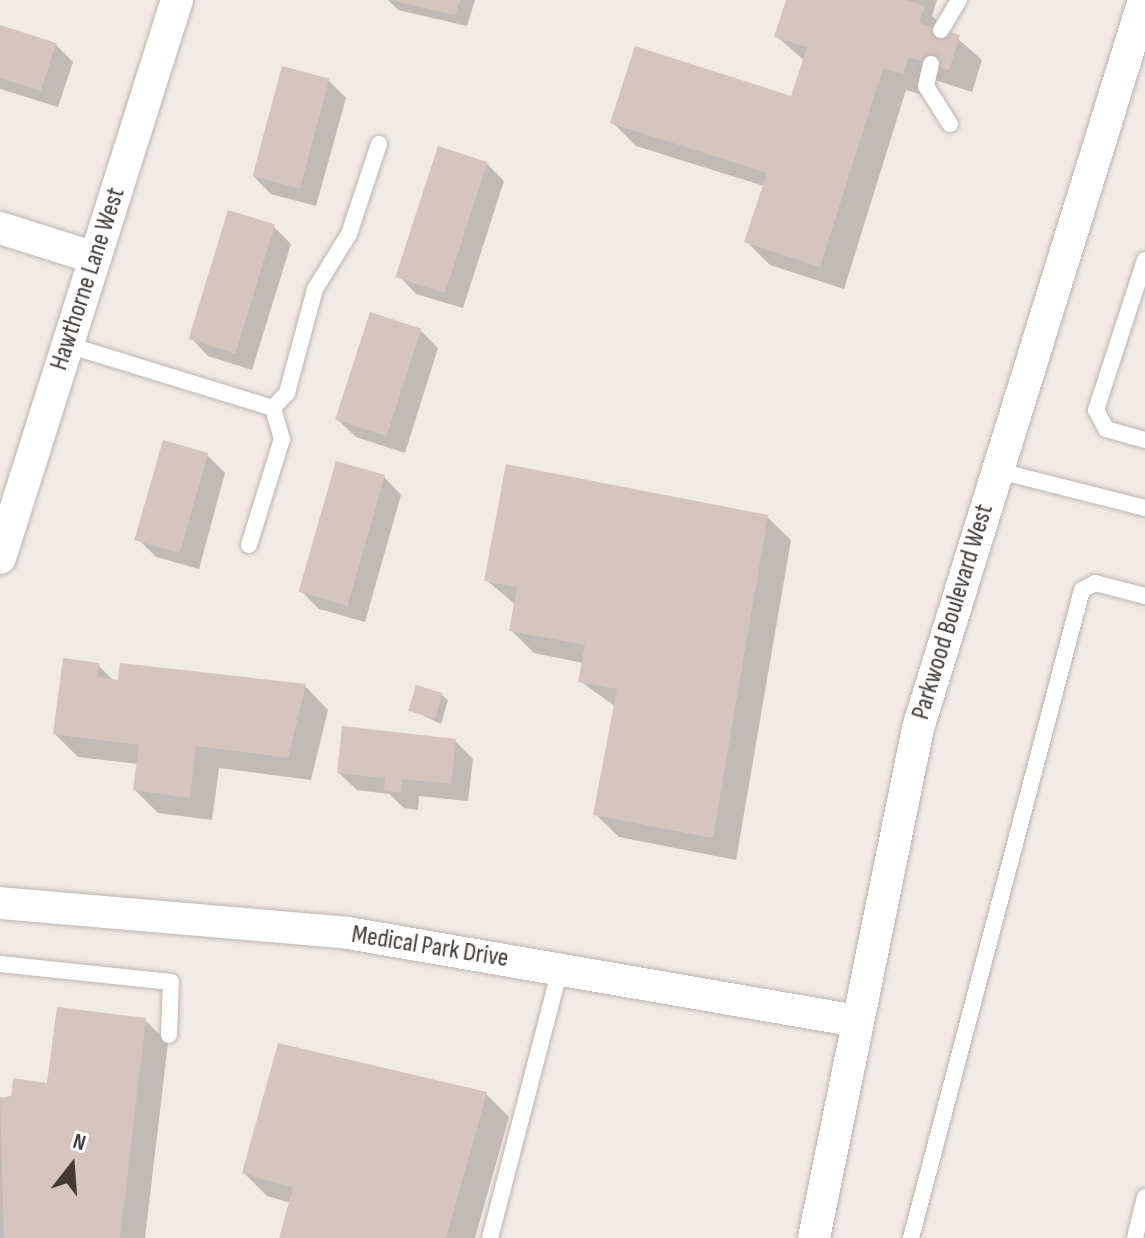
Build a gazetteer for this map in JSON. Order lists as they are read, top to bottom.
{
  "streets": {
    "street": ["Hawthorne Lane West", "Parkwood Boulevard West", "Medical Park Drive"]
  },
  "crossings": [
    ["Parkwood Boulevard West", "Medical Park Drive"]
  ],
  "north": "top"
}
